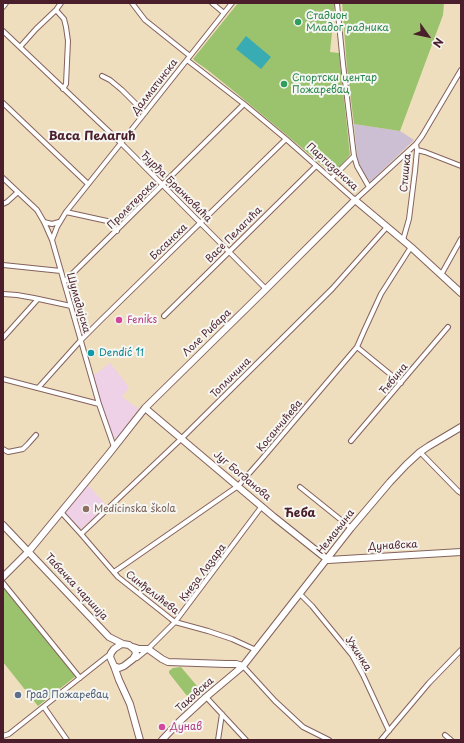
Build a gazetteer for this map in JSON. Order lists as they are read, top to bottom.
{
  "streets": {
    "street": [
      "Далматинска",
      "Партизанска",
      "Стишка",
      "Ђурђа Бранковића",
      "Пролетерска",
      "Васе Пелагића",
      "Босанска",
      "Шумадијска",
      "Лоле Рибара",
      "Топличина",
      "Ћебина",
      "Косанчићева",
      "Југ Богданова",
      "Немањина",
      "Дунавска",
      "Кнеза Лазара",
      "Табачка чаршија",
      "Синђелићева",
      "Ужичка",
      "Таковска"
    ]
  },
  "crossings": [
    ["Далматинска", "Партизанска"],
    ["Далматинска", "Ђурђа Бранковића"],
    ["Далматинска", "Шумадијска"],
    ["Партизанска", "Стишка"],
    ["Партизанска", "Пролетерска"],
    ["Партизанска", "Васе Пелагића"],
    ["Партизанска", "Босанска"],
    ["Партизанска", "Лоле Рибара"],
    ["Партизанска", "Топличина"],
    ["Партизанска", "Косанчићева"],
    ["Стишка", "Лоле Рибара"],
    ["Ђурђа Бранковића", "Пролетерска"],
    ["Ђурђа Бранковића", "Васе Пелагића"],
    ["Ђурђа Бранковића", "Босанска"],
    ["Ђурђа Бранковића", "Лоле Рибара"],
    ["Пролетерска", "Шумадијска"],
    ["Босанска", "Шумадијска"],
    ["Шумадијска", "Лоле Рибара"],
    ["Лоле Рибара", "Југ Богданова"],
    ["Лоле Рибара", "Табачка чаршија"],
    ["Лоле Рибара", "Синђелићева"],
    ["Топличина", "Југ Богданова"],
    ["Топличина", "Синђелићева"],
    ["Косанчићева", "Југ Богданова"],
    ["Косанчићева", "Синђелићева"],
    ["Југ Богданова", "Немањина"],
    ["Југ Богданова", "Дунавска"],
    ["Југ Богданова", "Кнеза Лазара"],
    ["Немањина", "Дунавска"],
    ["Немањина", "Синђелићева"],
    ["Немањина", "Ужичка"],
    ["Немањина", "Таковска"],
    ["Кнеза Лазара", "Табачка чаршија"],
    ["Кнеза Лазара", "Синђелићева"]
  ],
  "districts": ["Васа Пелагић", "Ћеба"],
  "places": [
    "Стадион Младог радника",
    "Спортски центар Пожаревац",
    "Feniks",
    "Dendić 11",
    "Medicinska škola",
    "Град Пожаревац",
    "Дунав"
  ],
  "north": "bottom right"
}
